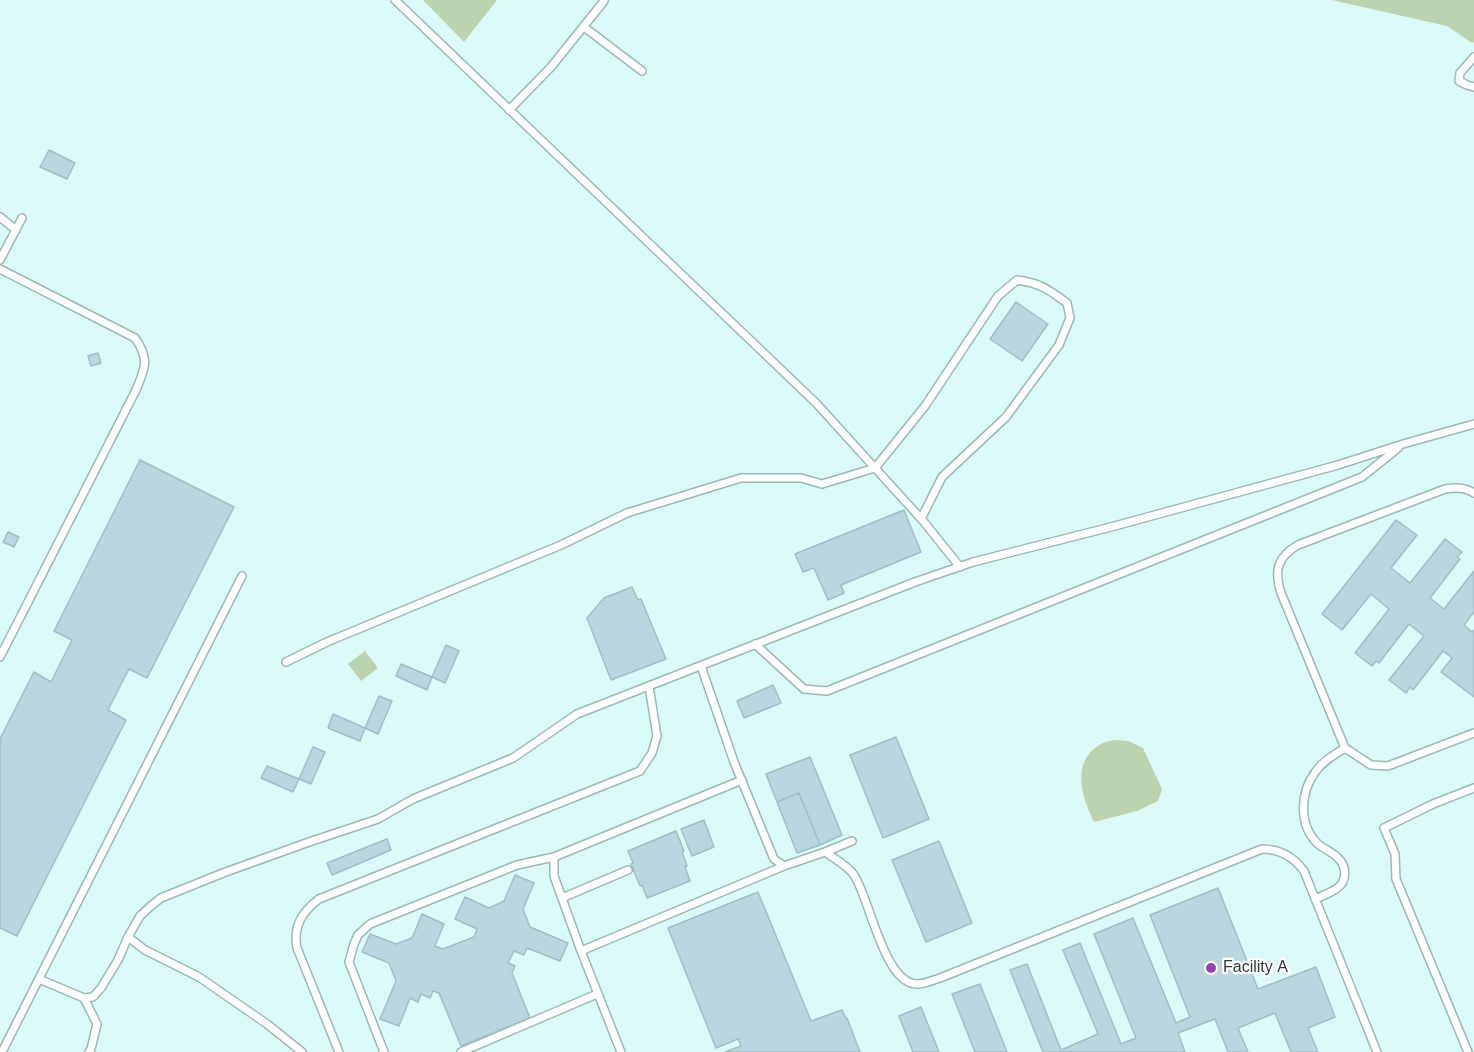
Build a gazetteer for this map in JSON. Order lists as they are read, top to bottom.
{
  "places": ["Facility A"]
}
